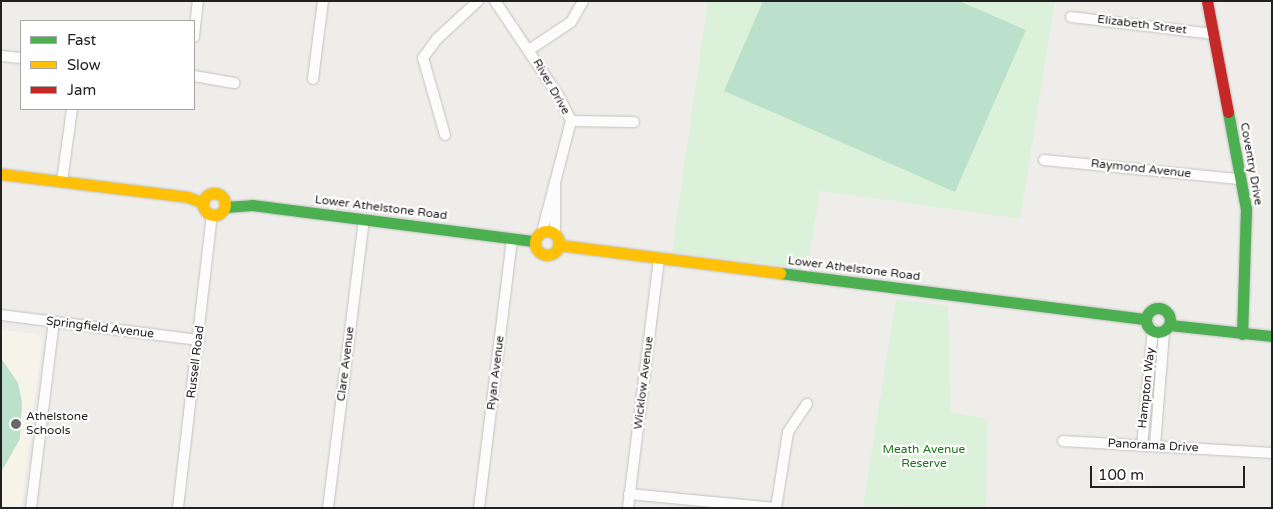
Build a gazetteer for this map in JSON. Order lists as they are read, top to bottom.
{
  "streets": {
    "street": [
      "Elizabeth Street",
      "River Drive",
      "Coventry Drive",
      "Raymond Avenue",
      "Lower Athelstone Road",
      "Springfield Avenue",
      "Russell Road",
      "Clare Avenue",
      "Ryan Avenue",
      "Wicklow Avenue",
      "Hampton Way",
      "Panorama Drive"
    ]
  },
  "crossings": [
    ["Elizabeth Street", "Coventry Drive"],
    ["River Drive", "Lower Athelstone Road"],
    ["Coventry Drive", "Raymond Avenue"],
    ["Lower Athelstone Road", "Clare Avenue"],
    ["Lower Athelstone Road", "Ryan Avenue"],
    ["Lower Athelstone Road", "Wicklow Avenue"],
    ["Springfield Avenue", "Russell Road"],
    ["Hampton Way", "Panorama Drive"]
  ],
  "parks": ["Meath Avenue Reserve"],
  "places": ["Athelstone Schools"],
  "legend": ["Fast", "Slow", "Jam"],
  "scale_bar": "100 m"
}
